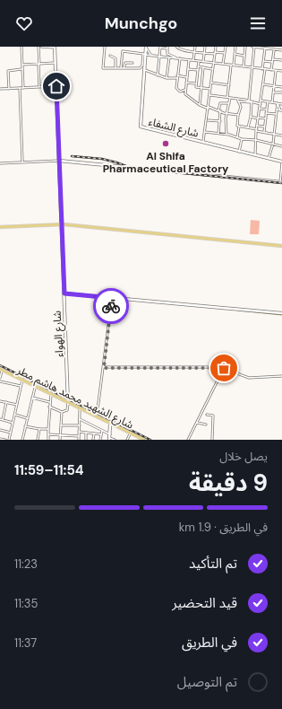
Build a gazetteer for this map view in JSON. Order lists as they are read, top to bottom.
{
  "streets": {
    "main road": ["شارع الشهيد محمد هاشم مطر"],
    "street": ["شارع الشفاء", "شارع الهواء"]
  },
  "crossings": [
    ["شارع الهواء", "شارع الشهيد محمد هاشم مطر"]
  ],
  "places": ["Al Shifa Pharmaceutical Factory"],
  "page": {
    "header": "Munchgo",
    "heading": ["9 دقيقة", "يصل خلال", "11:54–11:59"],
    "bar": "في الطريق · 1.9 km",
    "list": [
      ["تم التأكيد", "11:23"],
      ["قيد التحضير", "11:35"],
      ["في الطريق", "11:37"],
      "تم التوصيل"
    ]
  }
}
